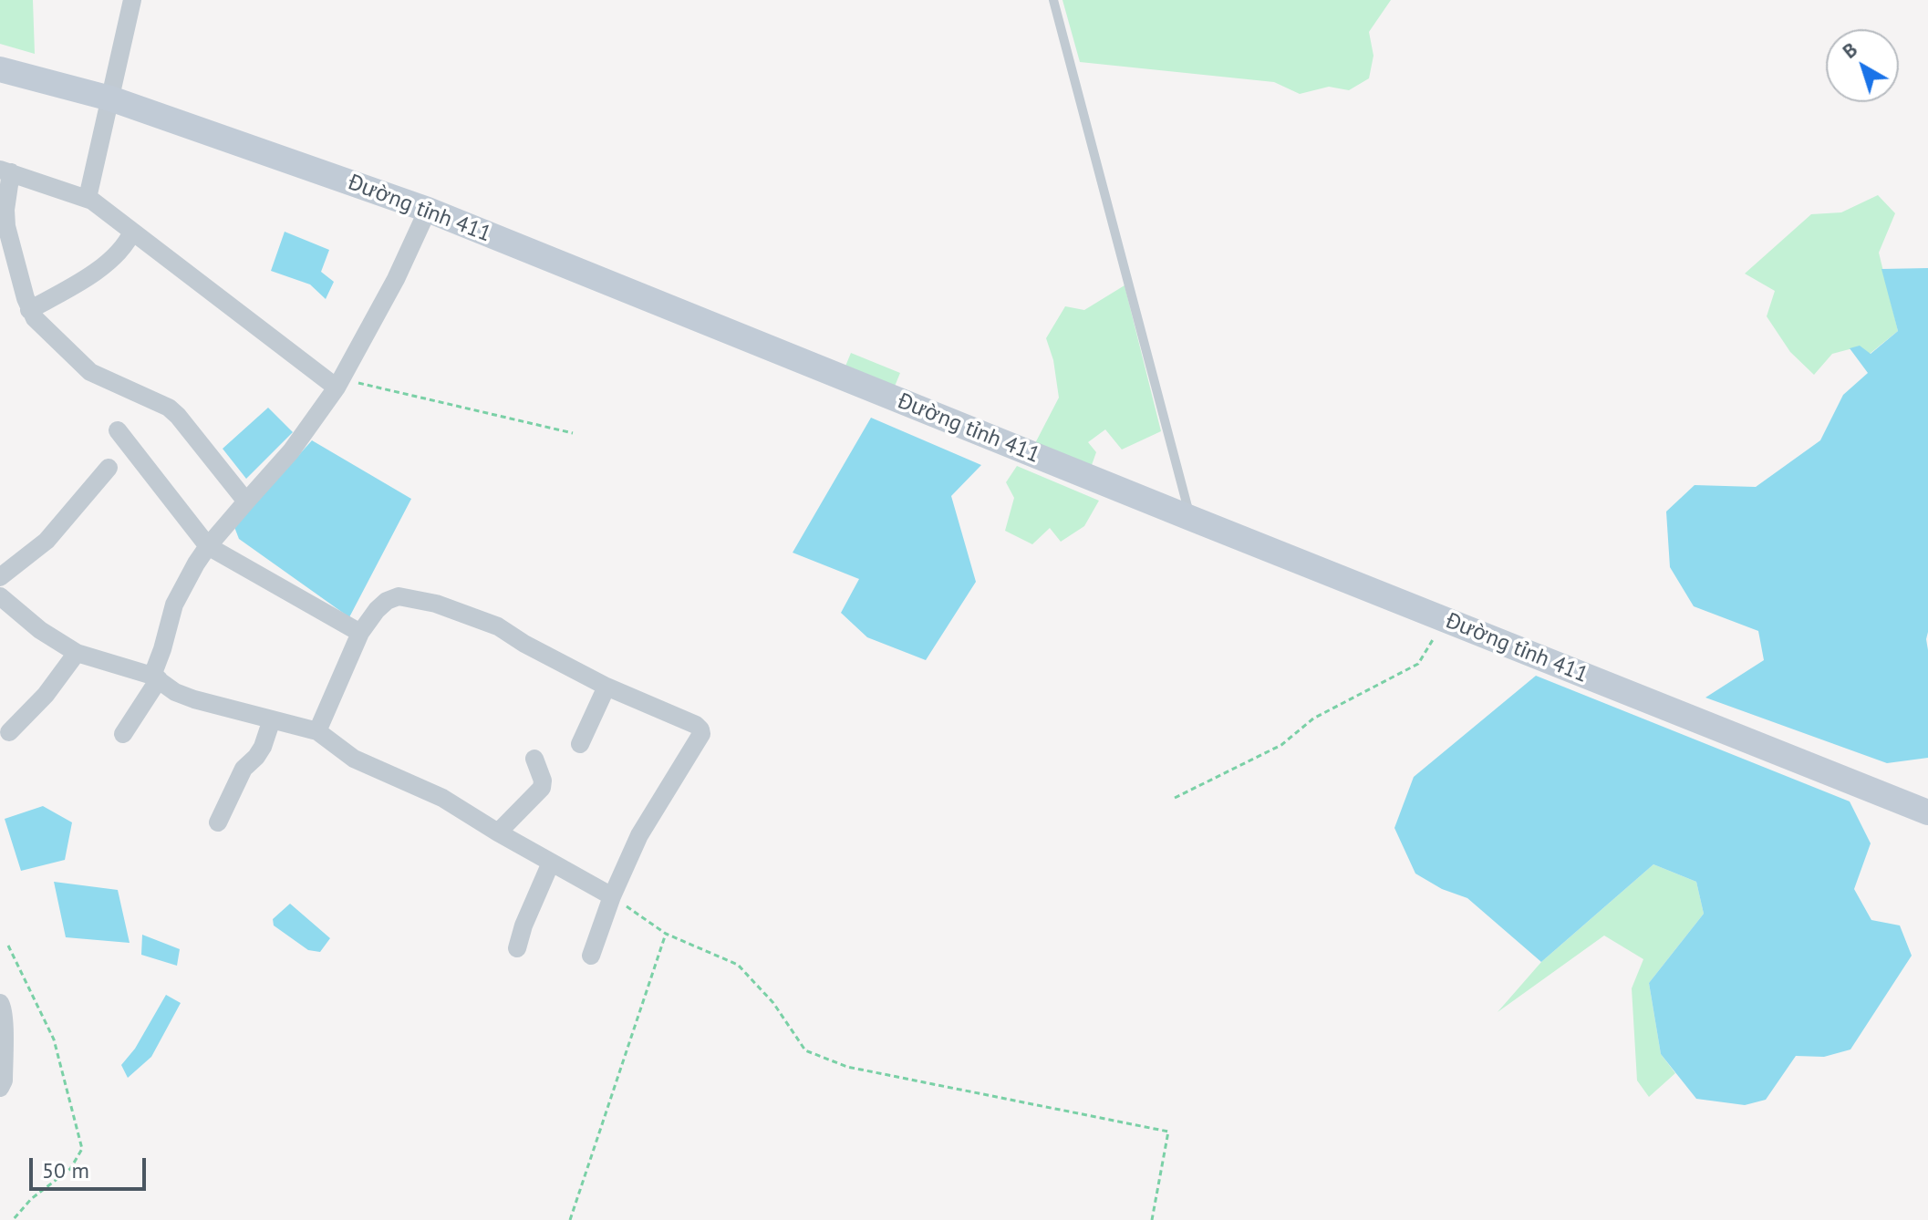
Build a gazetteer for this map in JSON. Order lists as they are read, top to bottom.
{
  "streets": {
    "main road": ["Đường tỉnh 411"]
  },
  "scale_bar": "50 m",
  "north": "top left"
}
